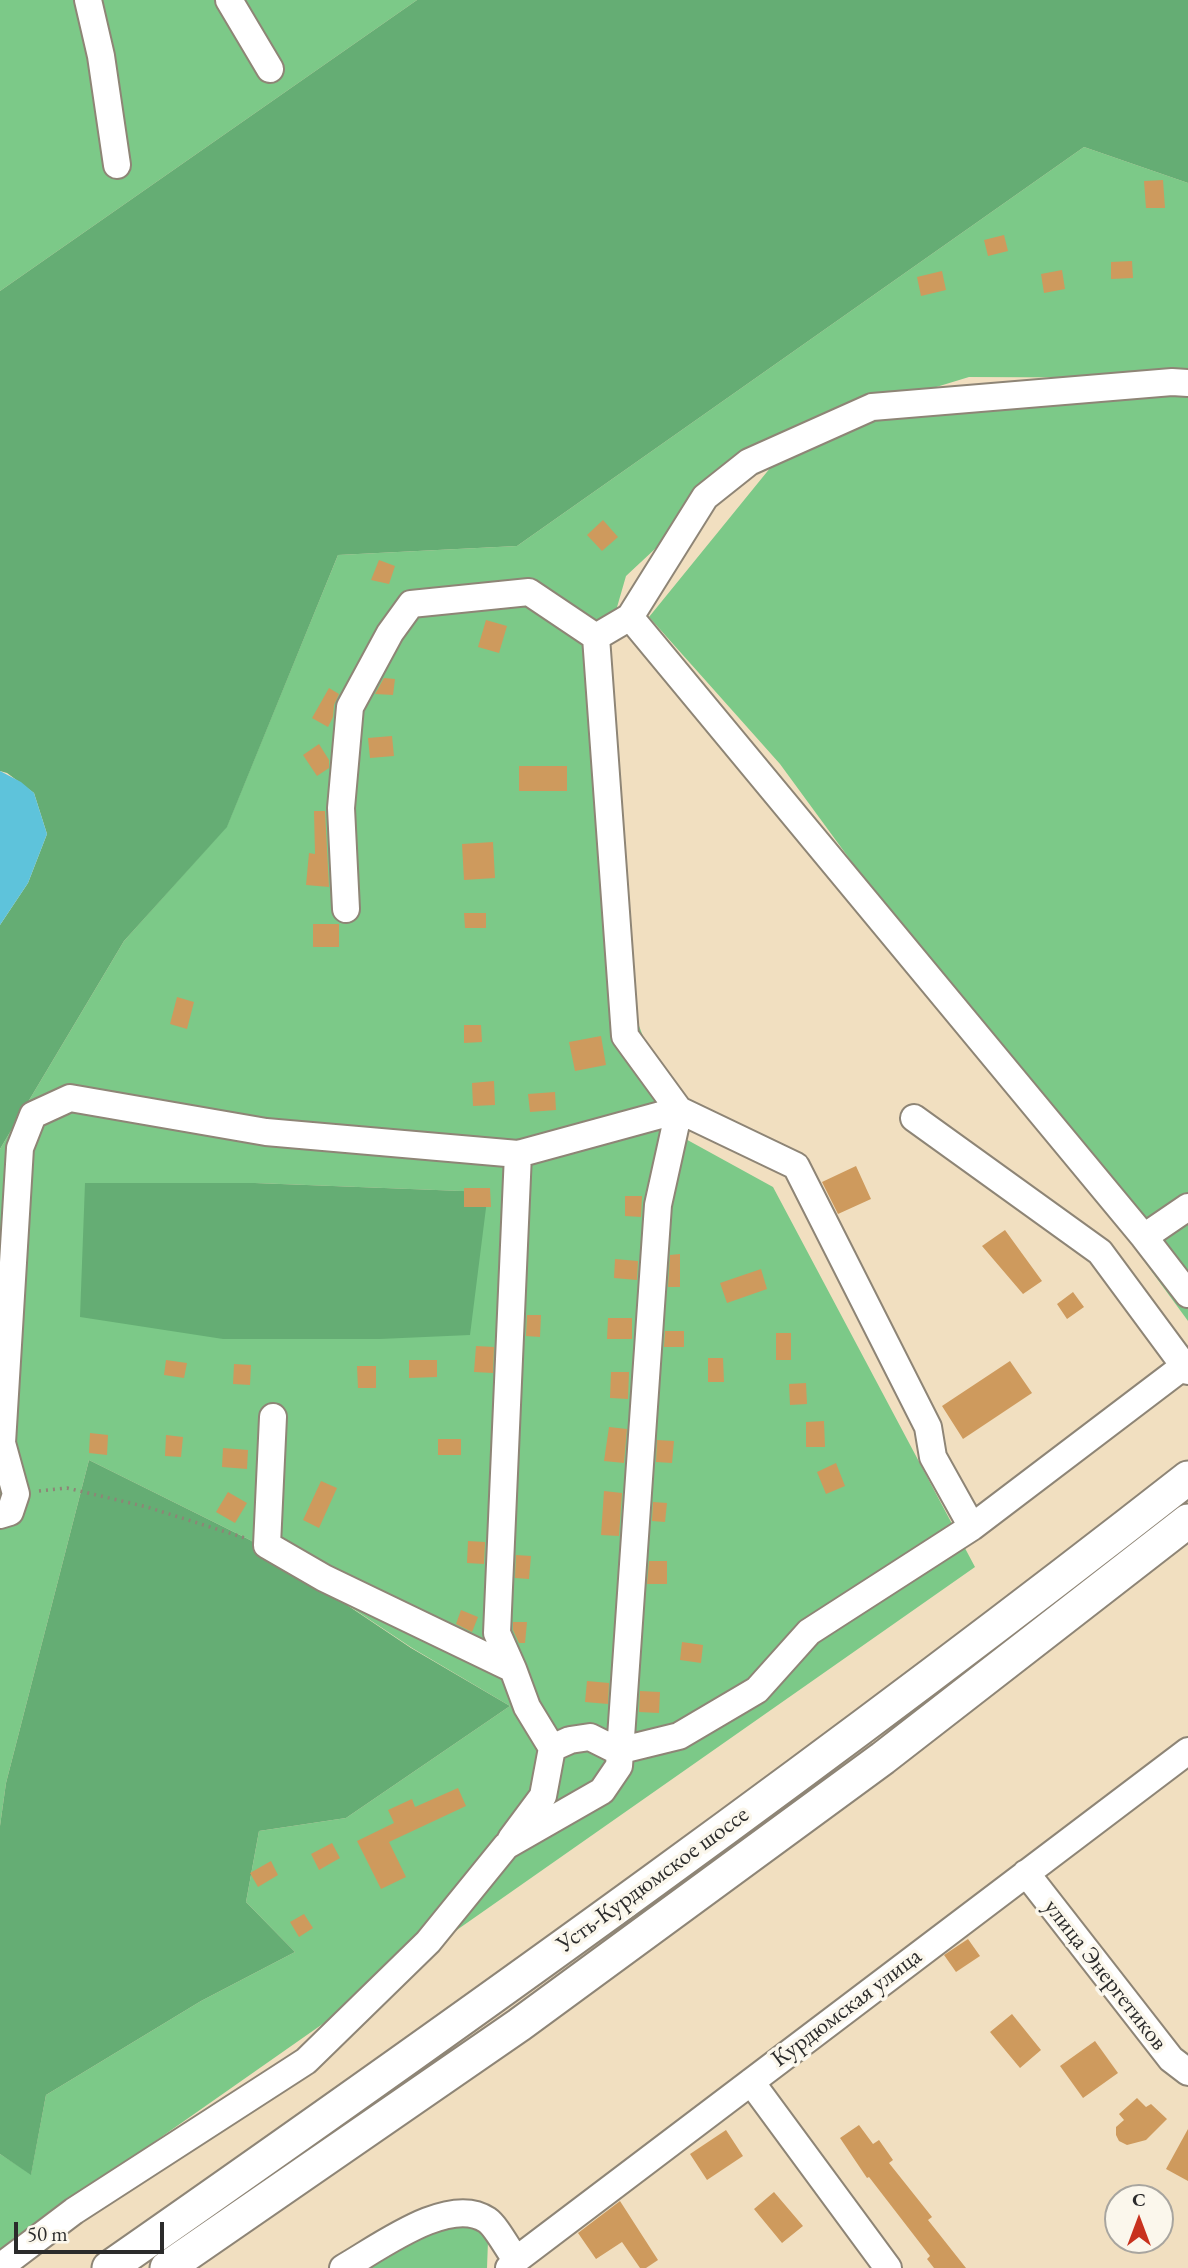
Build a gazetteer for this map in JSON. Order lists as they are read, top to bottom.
{
  "streets": {
    "main road": ["Усть-Курдюмское шоссе"],
    "street": ["улица Энергетиков", "Курдюмская улица"]
  },
  "crossings": [
    ["улица Энергетиков", "Курдюмская улица"]
  ],
  "scale_bar": "50 m",
  "north": "top"
}
